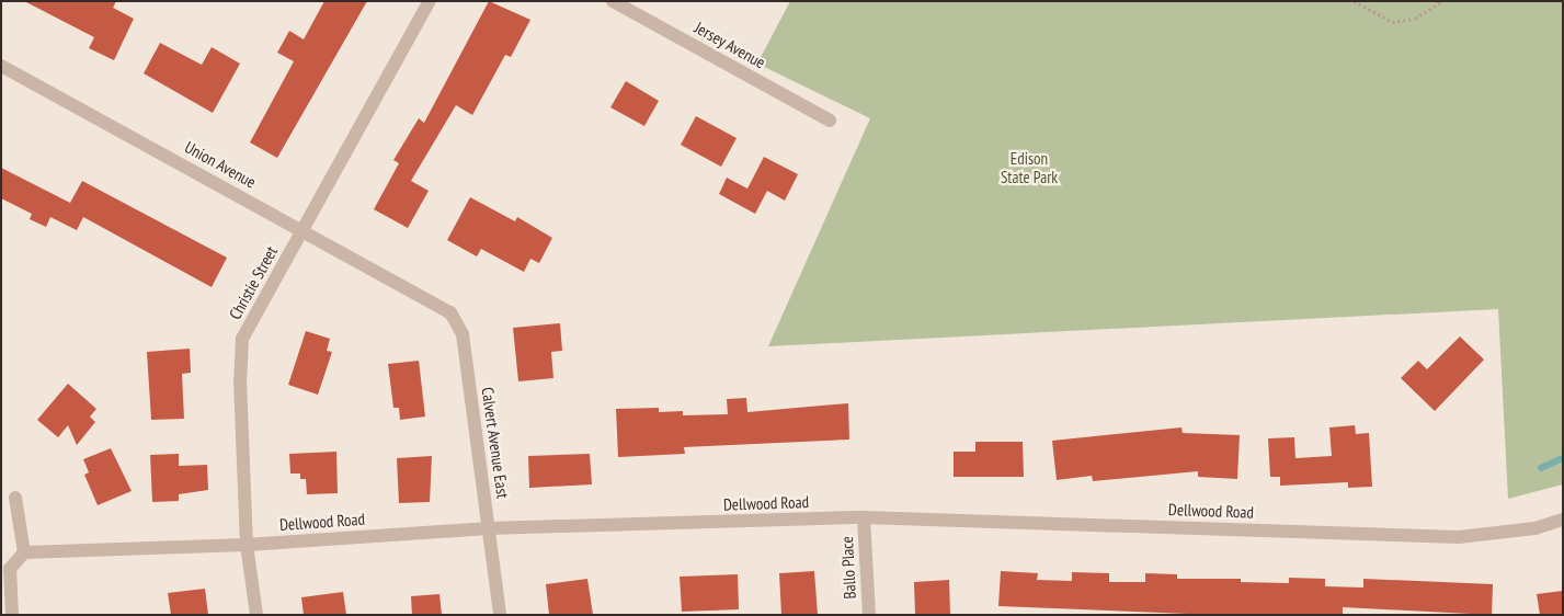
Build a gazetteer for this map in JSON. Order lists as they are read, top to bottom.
{
  "streets": {
    "street": [
      "Jersey Avenue",
      "Union Avenue",
      "Christie Street",
      "Calvert Avenue East",
      "Dellwood Road",
      "Ballo Place"
    ]
  },
  "crossings": [
    ["Union Avenue", "Christie Street"],
    ["Union Avenue", "Calvert Avenue East"],
    ["Christie Street", "Dellwood Road"],
    ["Calvert Avenue East", "Dellwood Road"],
    ["Dellwood Road", "Ballo Place"]
  ],
  "parks": ["Edison State Park"]
}
